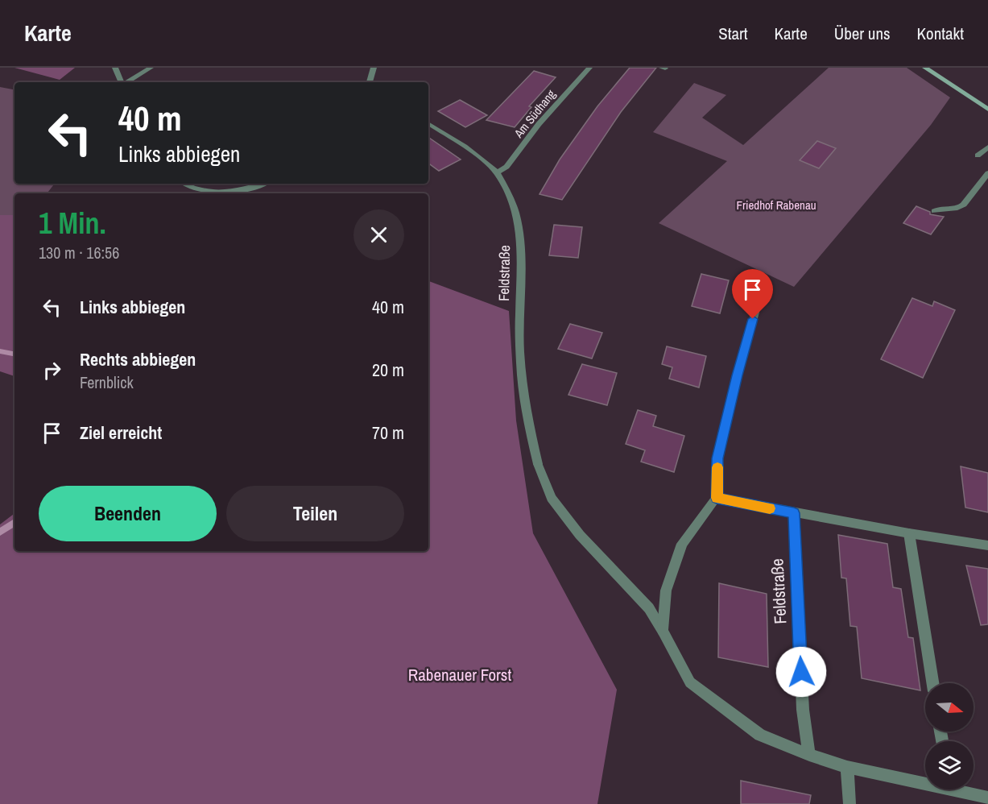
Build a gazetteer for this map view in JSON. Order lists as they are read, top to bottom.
{
  "streets": {
    "street": ["Am Südhang", "Feldstraße"]
  },
  "crossings": [
    ["Am Südhang", "Feldstraße"]
  ],
  "parks": ["Friedhof Rabenau", "Rabenauer Forst"],
  "north": "right",
  "page": {
    "header": "Karte",
    "nav": [
      "Start",
      "Karte",
      "Über uns",
      "Kontakt"
    ],
    "turn": ["40 m", "Links abbiegen"],
    "heading": ["1 Min.", "130 m · 16:56"],
    "list": [
      {
        "name": "Links abbiegen",
        "value": "40 m"
      },
      {
        "name": "Rechts abbiegen",
        "note": "Fernblick",
        "value": "20 m"
      },
      {
        "name": "Ziel erreicht",
        "value": "70 m"
      }
    ],
    "buttons": ["Beenden", "Teilen"]
  }
}
